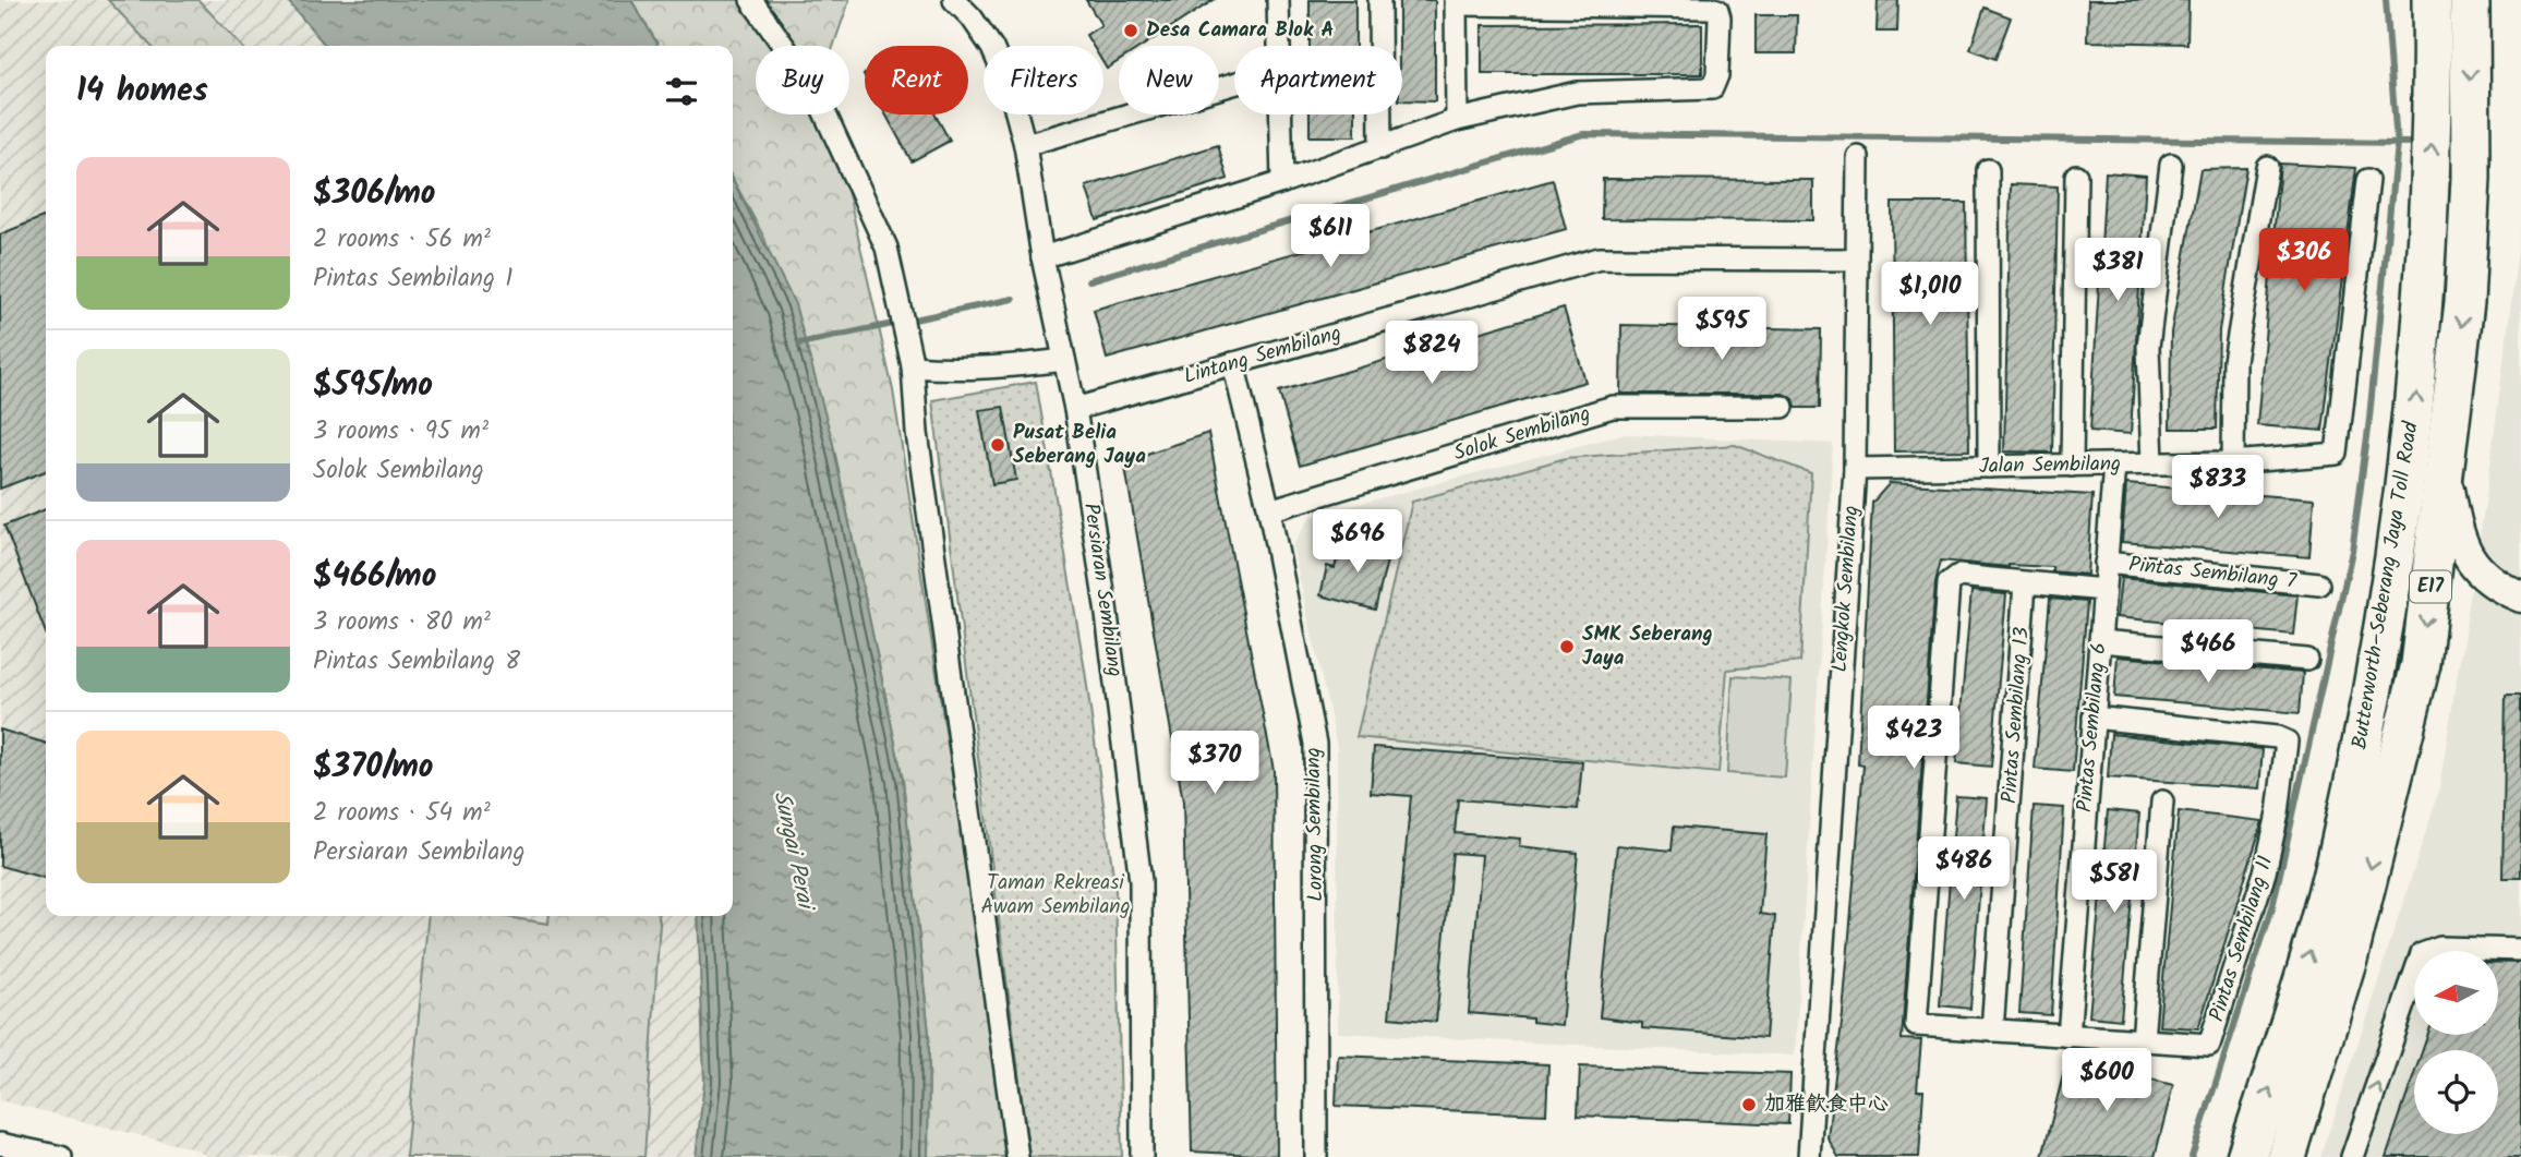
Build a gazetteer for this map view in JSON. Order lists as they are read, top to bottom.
{
  "streets": {
    "highway": ["Butterworth–Seberang Jaya Toll Road", "E17"],
    "street": [
      "Lintang Sembilang",
      "Solok Sembilang",
      "Jalan Sembilang",
      "Pintas Sembilang 7",
      "Lengkok Sembilang",
      "Persiaran Sembilang",
      "Pintas Sembilang 13",
      "Pintas Sembilang 6",
      "Lorong Sembilang",
      "Pintas Sembilang 11"
    ]
  },
  "crossings": [
    ["Lintang Sembilang", "Lengkok Sembilang"],
    ["Lintang Sembilang", "Persiaran Sembilang"],
    ["Lintang Sembilang", "Lorong Sembilang"],
    ["Solok Sembilang", "Lorong Sembilang"],
    ["Jalan Sembilang", "Lengkok Sembilang"],
    ["Jalan Sembilang", "Pintas Sembilang 6"],
    ["Pintas Sembilang 7", "Pintas Sembilang 6"],
    ["Pintas Sembilang 13", "Pintas Sembilang 11"],
    ["Pintas Sembilang 6", "Pintas Sembilang 11"]
  ],
  "water": ["Sungai Perai"],
  "parks": ["Taman Rekreasi Awam Sembilang"],
  "places": [
    "Desa Camara Blok A",
    "Pusat Belia Seberang Jaya",
    "SMK Seberang Jaya",
    "加雅飲食中心"
  ],
  "north": "left",
  "page": {
    "chip": [
      "Buy",
      "Rent",
      "Filters",
      "New",
      "Apartment"
    ],
    "heading": "14 homes",
    "list": [
      {
        "name": "$306/mo",
        "note": "2 rooms · 56 m² · Pintas Sembilang 1"
      },
      {
        "name": "$595/mo",
        "note": "3 rooms · 95 m² · Solok Sembilang"
      },
      {
        "name": "$466/mo",
        "note": "3 rooms · 80 m² · Pintas Sembilang 8"
      },
      {
        "name": "$370/mo",
        "note": "2 rooms · 54 m² · Persiaran Sembilang"
      }
    ],
    "price": [
      "$611",
      "$306",
      "$381",
      "$1,010",
      "$595",
      "$824",
      "$833",
      "$696",
      "$466",
      "$423",
      "$370",
      "$486",
      "$581",
      "$600"
    ]
  }
}
